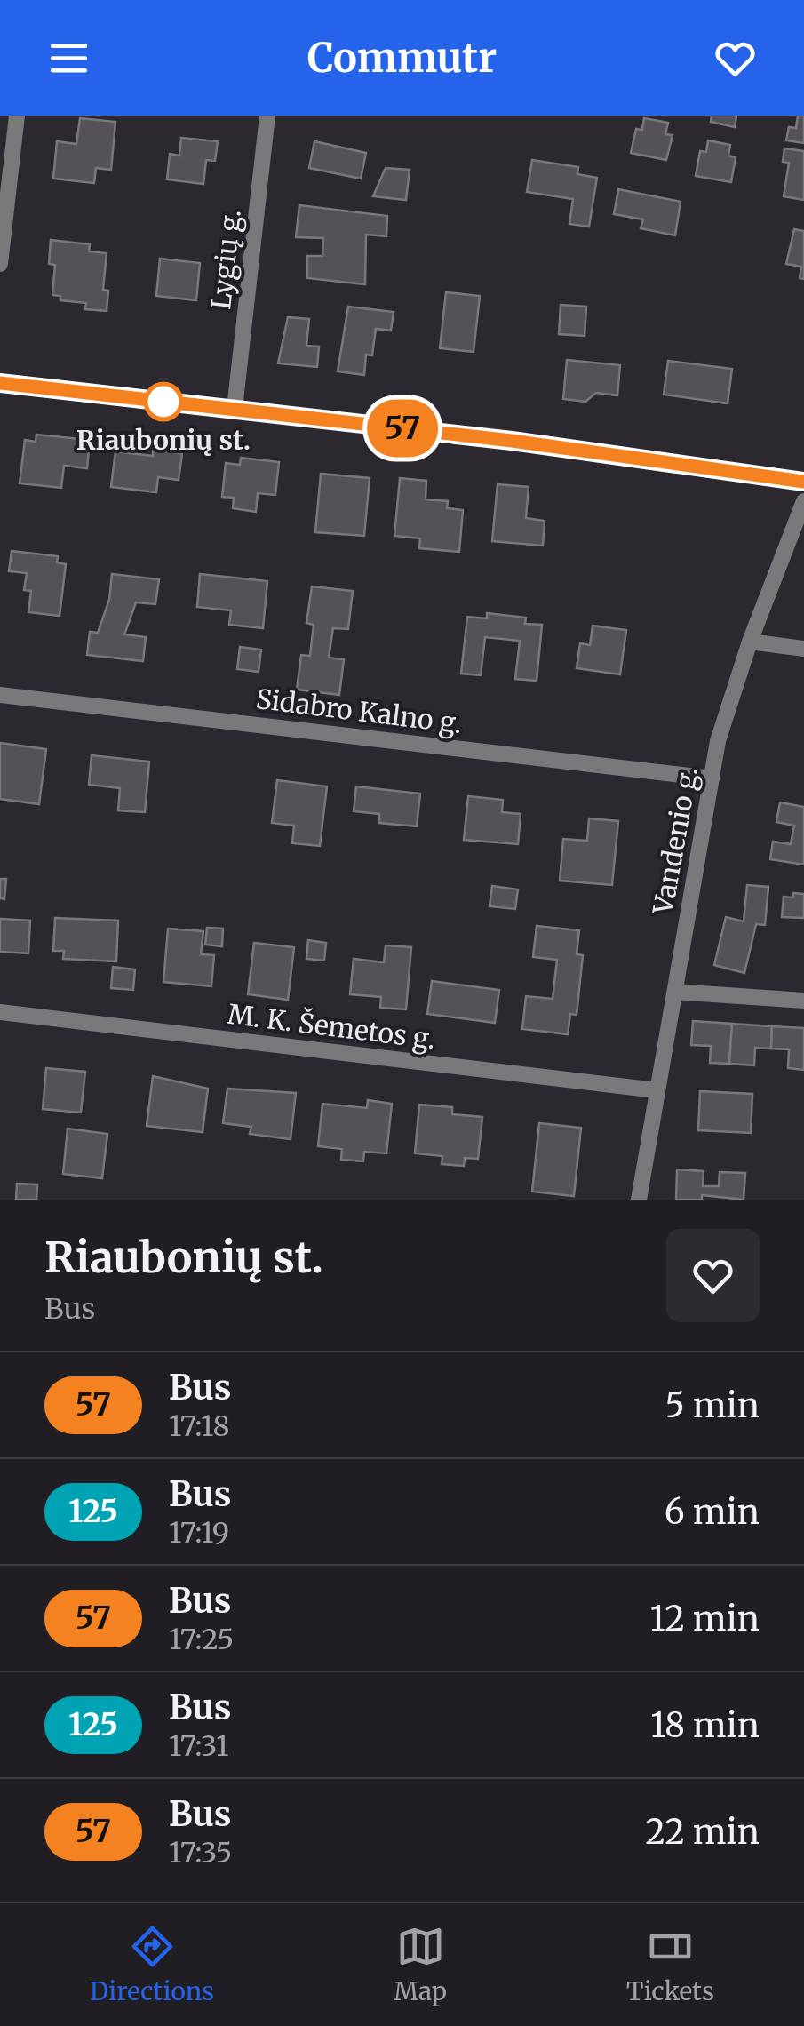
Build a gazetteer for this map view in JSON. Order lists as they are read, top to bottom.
{
  "streets": {
    "street": [
      "Lygių g.",
      "Sidabro Kalno g.",
      "Vandenio g.",
      "M. K. Šemetos g."
    ]
  },
  "crossings": [
    ["Sidabro Kalno g.", "Vandenio g."],
    ["Vandenio g.", "M. K. Šemetos g."]
  ],
  "places": ["Riaubonių st."],
  "lines": ["bus line 57"],
  "page": {
    "header": "Commutr",
    "on_map": "57",
    "heading": ["Riaubonių st.", "Bus"],
    "list": [
      {
        "mark": "57",
        "name": "Bus",
        "note": "17:18",
        "value": "5 min"
      },
      {
        "mark": "125",
        "name": "Bus",
        "note": "17:19",
        "value": "6 min"
      },
      {
        "mark": "57",
        "name": "Bus",
        "note": "17:25",
        "value": "12 min"
      },
      {
        "mark": "125",
        "name": "Bus",
        "note": "17:31",
        "value": "18 min"
      },
      {
        "mark": "57",
        "name": "Bus",
        "note": "17:35",
        "value": "22 min"
      }
    ],
    "tabs": ["Directions", "Map", "Tickets"]
  }
}
